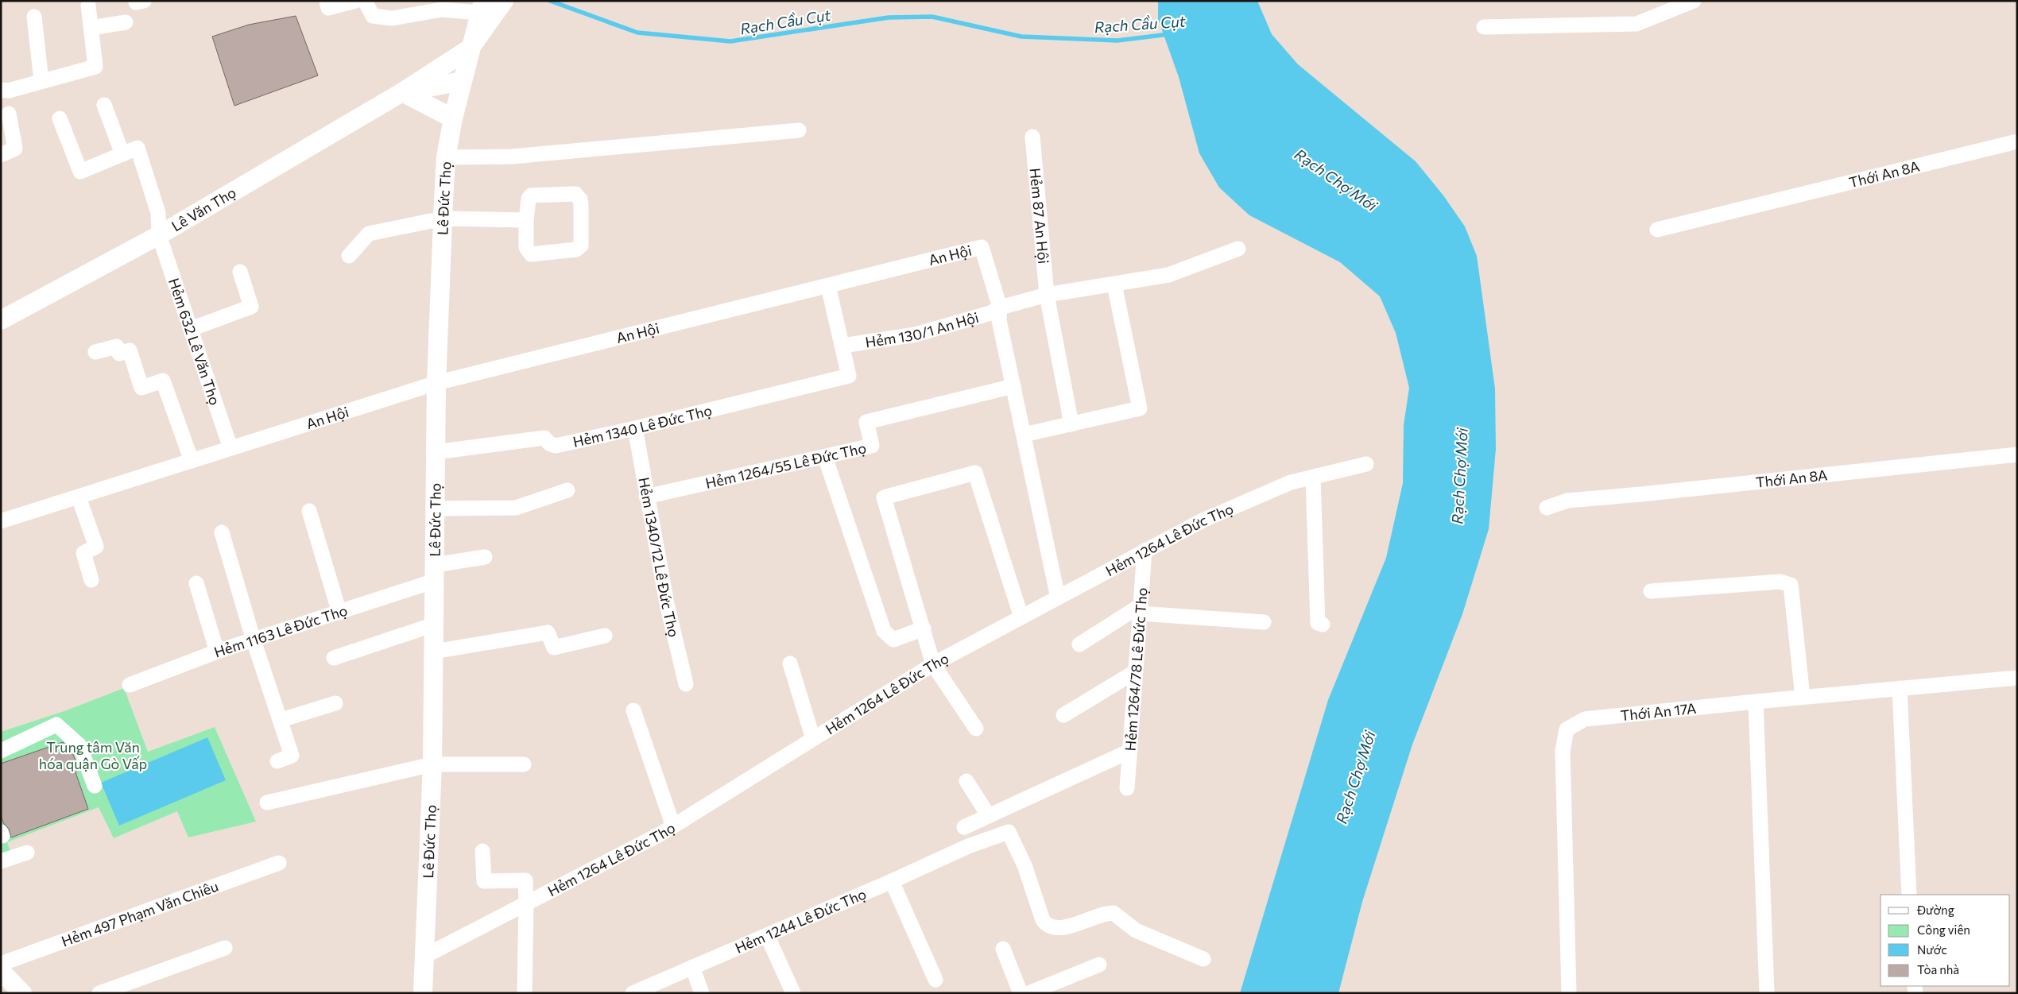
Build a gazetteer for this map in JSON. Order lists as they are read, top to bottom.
{
  "streets": {
    "main road": ["Lê Đức Thọ", "Lê Văn Thọ"],
    "street": [
      "Thới An 8A",
      "Hẻm 87 An Hội",
      "An Hội",
      "Hẻm 130/1 An Hội",
      "Hẻm 632 Lê Văn Thọ",
      "Hẻm 1340 Lê Đức Thọ",
      "Hẻm 1264/55 Lê Đức Thọ",
      "Hẻm 1264 Lê Đức Thọ",
      "Hẻm 1340/12 Lê Đức Thọ",
      "Hẻm 1163 Lê Đức Thọ",
      "Hẻm 1264/78 Lê Đức Thọ",
      "Thới An 17A",
      "Hẻm 497 Phạm Văn Chiêu",
      "Hẻm 1244 Lê Đức Thọ"
    ]
  },
  "crossings": [
    ["Lê Đức Thọ", "Lê Văn Thọ"],
    ["Lê Đức Thọ", "An Hội"],
    ["Lê Đức Thọ", "Hẻm 1340 Lê Đức Thọ"],
    ["Lê Đức Thọ", "Hẻm 1264 Lê Đức Thọ"],
    ["Lê Đức Thọ", "Hẻm 1163 Lê Đức Thọ"],
    ["Lê Văn Thọ", "Hẻm 632 Lê Văn Thọ"],
    ["An Hội", "Hẻm 130/1 An Hội"],
    ["An Hội", "Hẻm 632 Lê Văn Thọ"],
    ["Hẻm 130/1 An Hội", "Hẻm 1340 Lê Đức Thọ"],
    ["Hẻm 1340 Lê Đức Thọ", "Hẻm 1340/12 Lê Đức Thọ"],
    ["Hẻm 1264/55 Lê Đức Thọ", "Hẻm 1340/12 Lê Đức Thọ"],
    ["Hẻm 1264 Lê Đức Thọ", "Hẻm 1264/78 Lê Đức Thọ"]
  ],
  "water": ["Rạch Cầu Cụt", "Rạch Chợ Mới"],
  "parks": ["Trung tâm Văn hóa quận Gò Vấp"],
  "legend": [
    "Đường",
    "Công viên",
    "Nước",
    "Tòa nhà"
  ]
}
